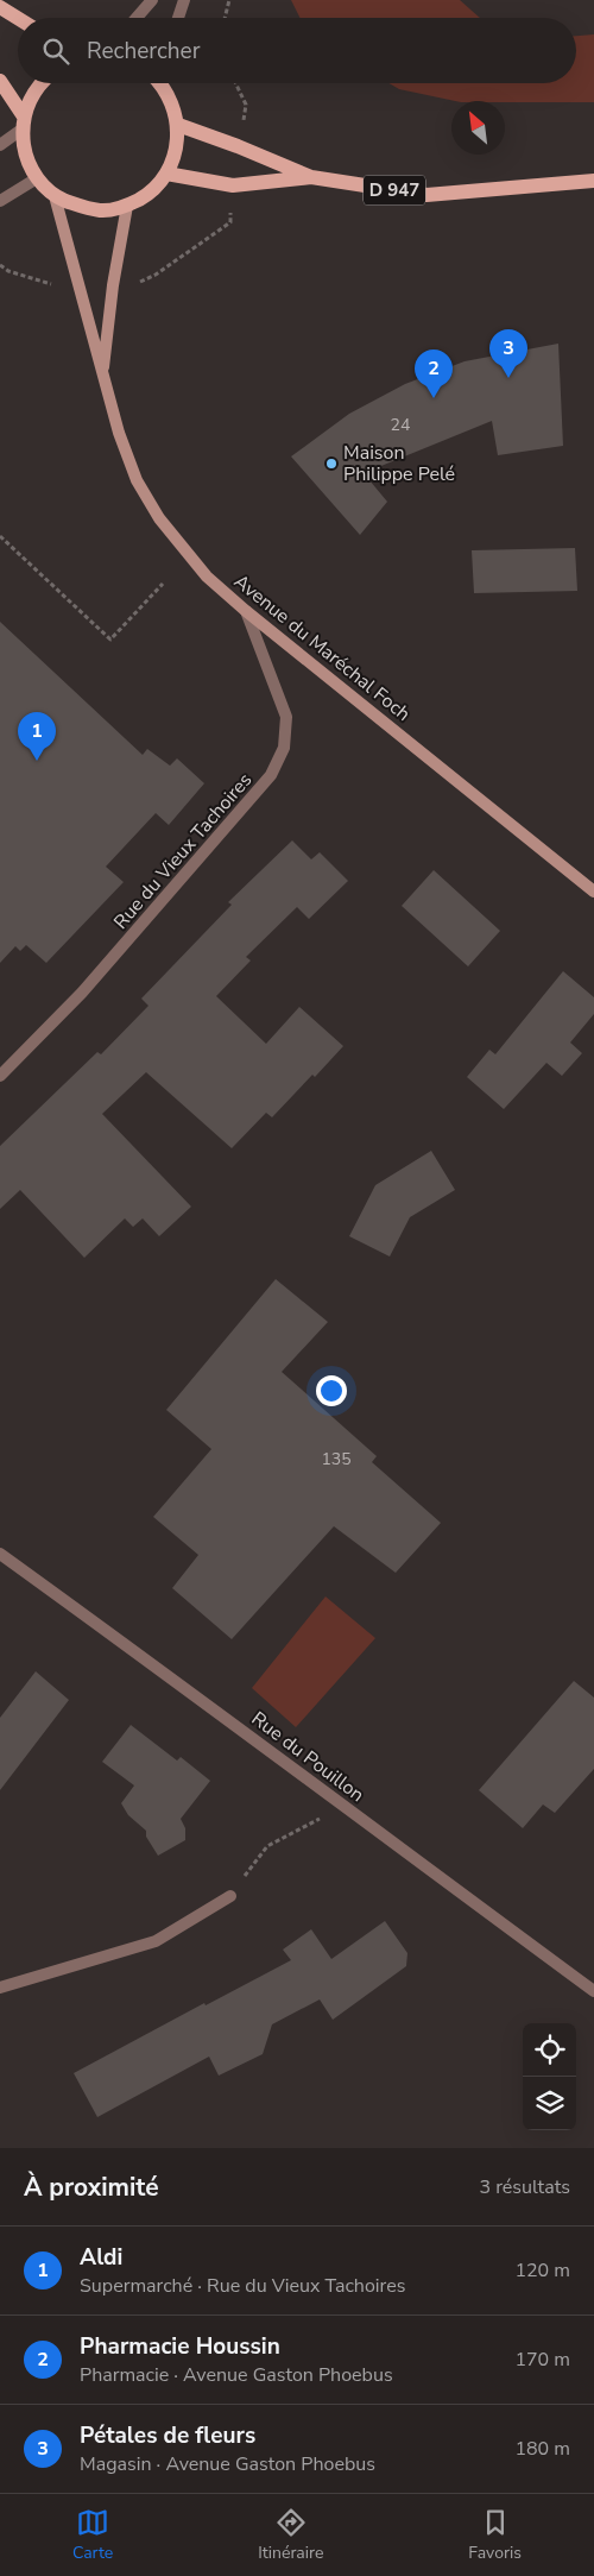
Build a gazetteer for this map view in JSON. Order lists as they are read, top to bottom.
{
  "streets": {
    "main road": ["D 947", "Avenue du Maréchal Foch"],
    "street": ["Rue du Vieux Tachoires", "Rue du Pouillon"]
  },
  "crossings": [
    ["Avenue du Maréchal Foch", "Rue du Vieux Tachoires"]
  ],
  "places": ["Maison Philippe Pelé"],
  "house_numbers": ["24", "135"],
  "north": "top left",
  "page": {
    "search": "Rechercher",
    "pins": ["3", "2", "1"],
    "heading": ["À proximité", "3 résultats"],
    "list": [
      {
        "mark": "1",
        "name": "Aldi",
        "note": "Supermarché · Rue du Vieux Tachoires",
        "value": "120 m"
      },
      {
        "mark": "2",
        "name": "Pharmacie Houssin",
        "note": "Pharmacie · Avenue Gaston Phoebus",
        "value": "170 m"
      },
      {
        "mark": "3",
        "name": "Pétales de fleurs",
        "note": "Magasin · Avenue Gaston Phoebus",
        "value": "180 m"
      }
    ],
    "nav": ["Carte", "Itinéraire", "Favoris"]
  }
}
